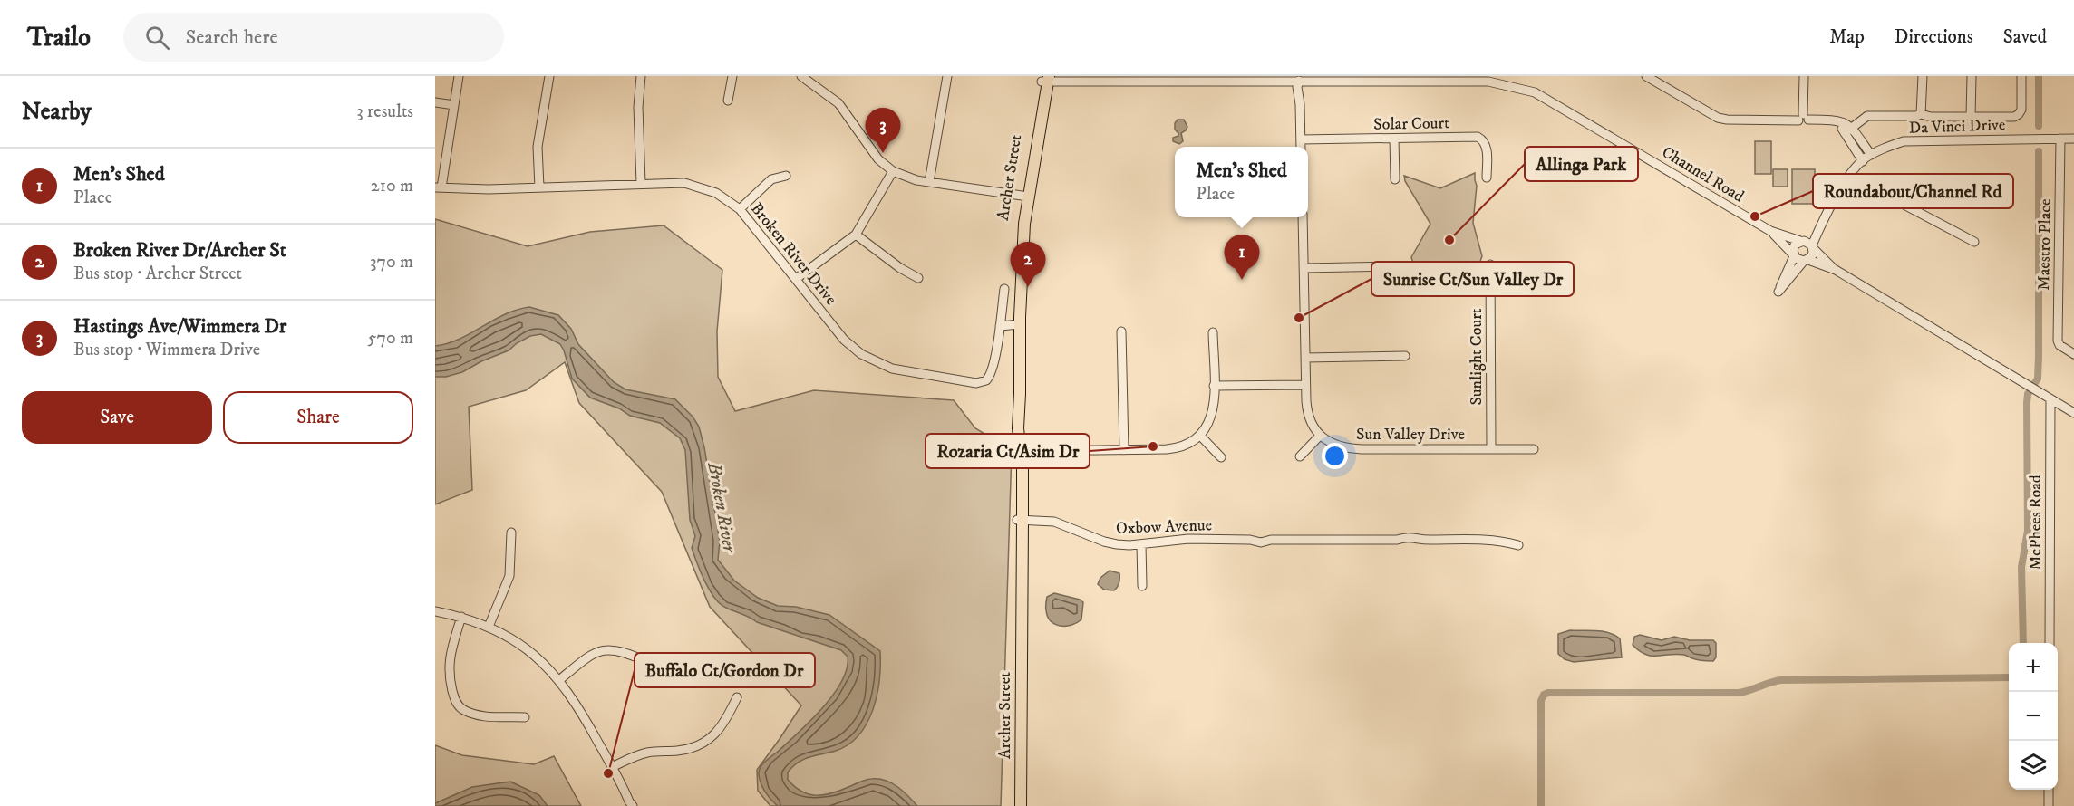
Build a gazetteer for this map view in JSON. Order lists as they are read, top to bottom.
{
  "streets": {
    "main road": ["Archer Street"],
    "street": [
      "Solar Court",
      "Da Vinci Drive",
      "Channel Road",
      "Maestro Place",
      "Broken River Drive",
      "Sunlight Court",
      "Sun Valley Drive",
      "McPhees Road",
      "Oxbow Avenue"
    ]
  },
  "crossings": [
    ["Da Vinci Drive", "Channel Road"],
    ["Da Vinci Drive", "Maestro Place"],
    ["Channel Road", "Archer Street"],
    ["Archer Street", "Oxbow Avenue"],
    ["Sunlight Court", "Sun Valley Drive"]
  ],
  "water": ["Broken River"],
  "places": [
    "Roundabout/Channel Rd",
    "Allinga Park",
    "Sunrise Ct/Sun Valley Dr",
    "Rozaria Ct/Asim Dr",
    "Buffalo Ct/Gordon Dr"
  ],
  "page": {
    "header": "Trailo",
    "search": "Search here",
    "nav": ["Map", "Directions", "Saved"],
    "heading": ["Nearby", "3 results"],
    "pins": ["3", "1", "2"],
    "list": [
      {
        "mark": "1",
        "name": "Men's Shed",
        "note": "Place",
        "value": "210 m"
      },
      {
        "mark": "2",
        "name": "Broken River Dr/Archer St",
        "note": "Bus stop · Archer Street",
        "value": "370 m"
      },
      {
        "mark": "3",
        "name": "Hastings Ave/Wimmera Dr",
        "note": "Bus stop · Wimmera Drive",
        "value": "570 m"
      }
    ],
    "popup": ["Men's Shed", "Place"],
    "buttons": ["Save", "Share"],
    "map_buttons": ["+", "−"]
  }
}
